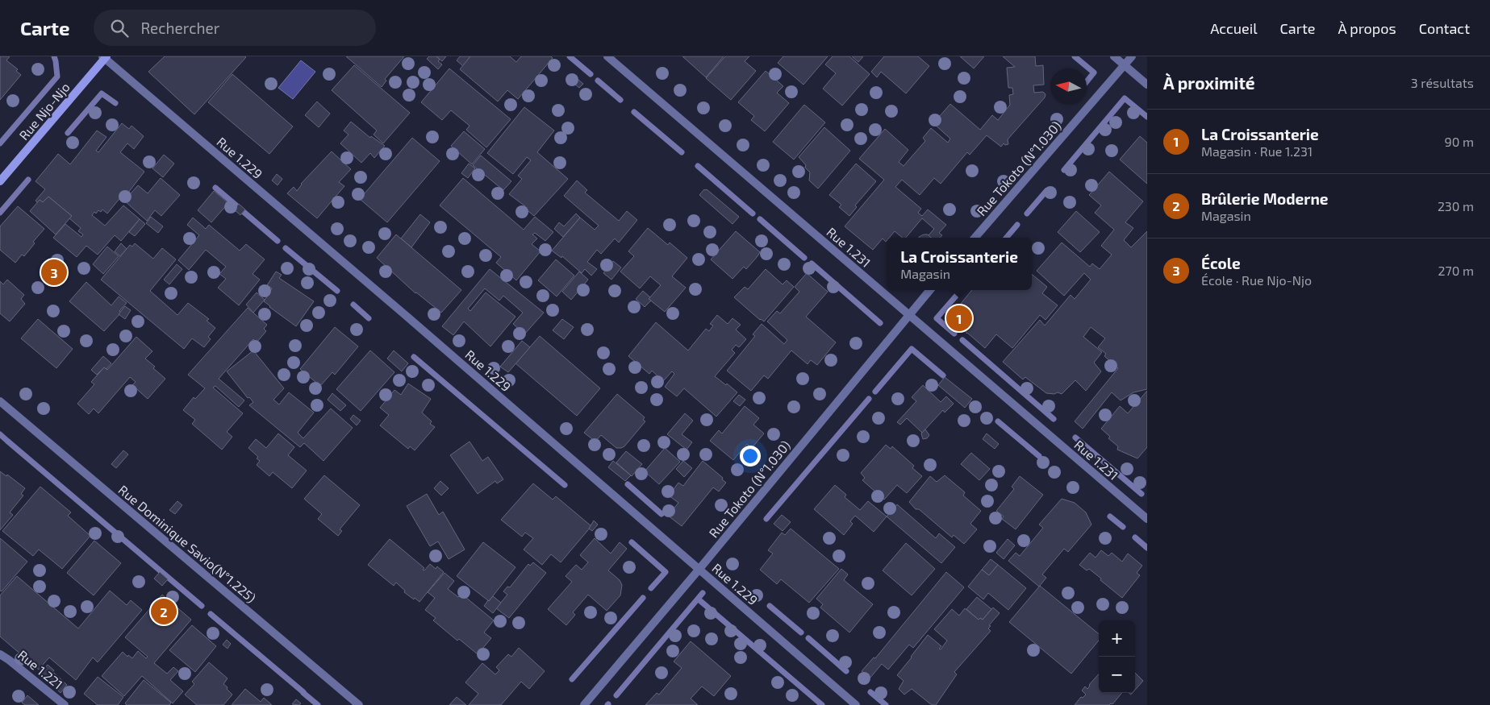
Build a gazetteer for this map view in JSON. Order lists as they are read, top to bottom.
{
  "streets": {
    "main road": ["Rue Njo-Njo"],
    "street": [
      "Rue 1.229",
      "Rue Tokoto (N°1.030)",
      "Rue 1.231",
      "Rue Dominique Savio(N°1.225)",
      "Rue 1.221"
    ]
  },
  "crossings": [
    ["Rue Njo-Njo", "Rue 1.229"],
    ["Rue 1.229", "Rue Tokoto (N°1.030)"],
    ["Rue Tokoto (N°1.030)", "Rue 1.231"]
  ],
  "north": "left",
  "page": {
    "header": "Carte",
    "search": "Rechercher",
    "nav": [
      "Accueil",
      "Carte",
      "À propos",
      "Contact"
    ],
    "heading": ["À proximité", "3 résultats"],
    "list": [
      {
        "mark": "1",
        "name": "La Croissanterie",
        "note": "Magasin · Rue 1.231",
        "value": "90 m"
      },
      {
        "mark": "2",
        "name": "Brûlerie Moderne",
        "note": "Magasin",
        "value": "230 m"
      },
      {
        "mark": "3",
        "name": "École",
        "note": "École · Rue Njo-Njo",
        "value": "270 m"
      }
    ],
    "popup": ["La Croissanterie", "Magasin"],
    "pins": ["3", "1", "2"],
    "map_buttons": ["+", "−"]
  }
}
